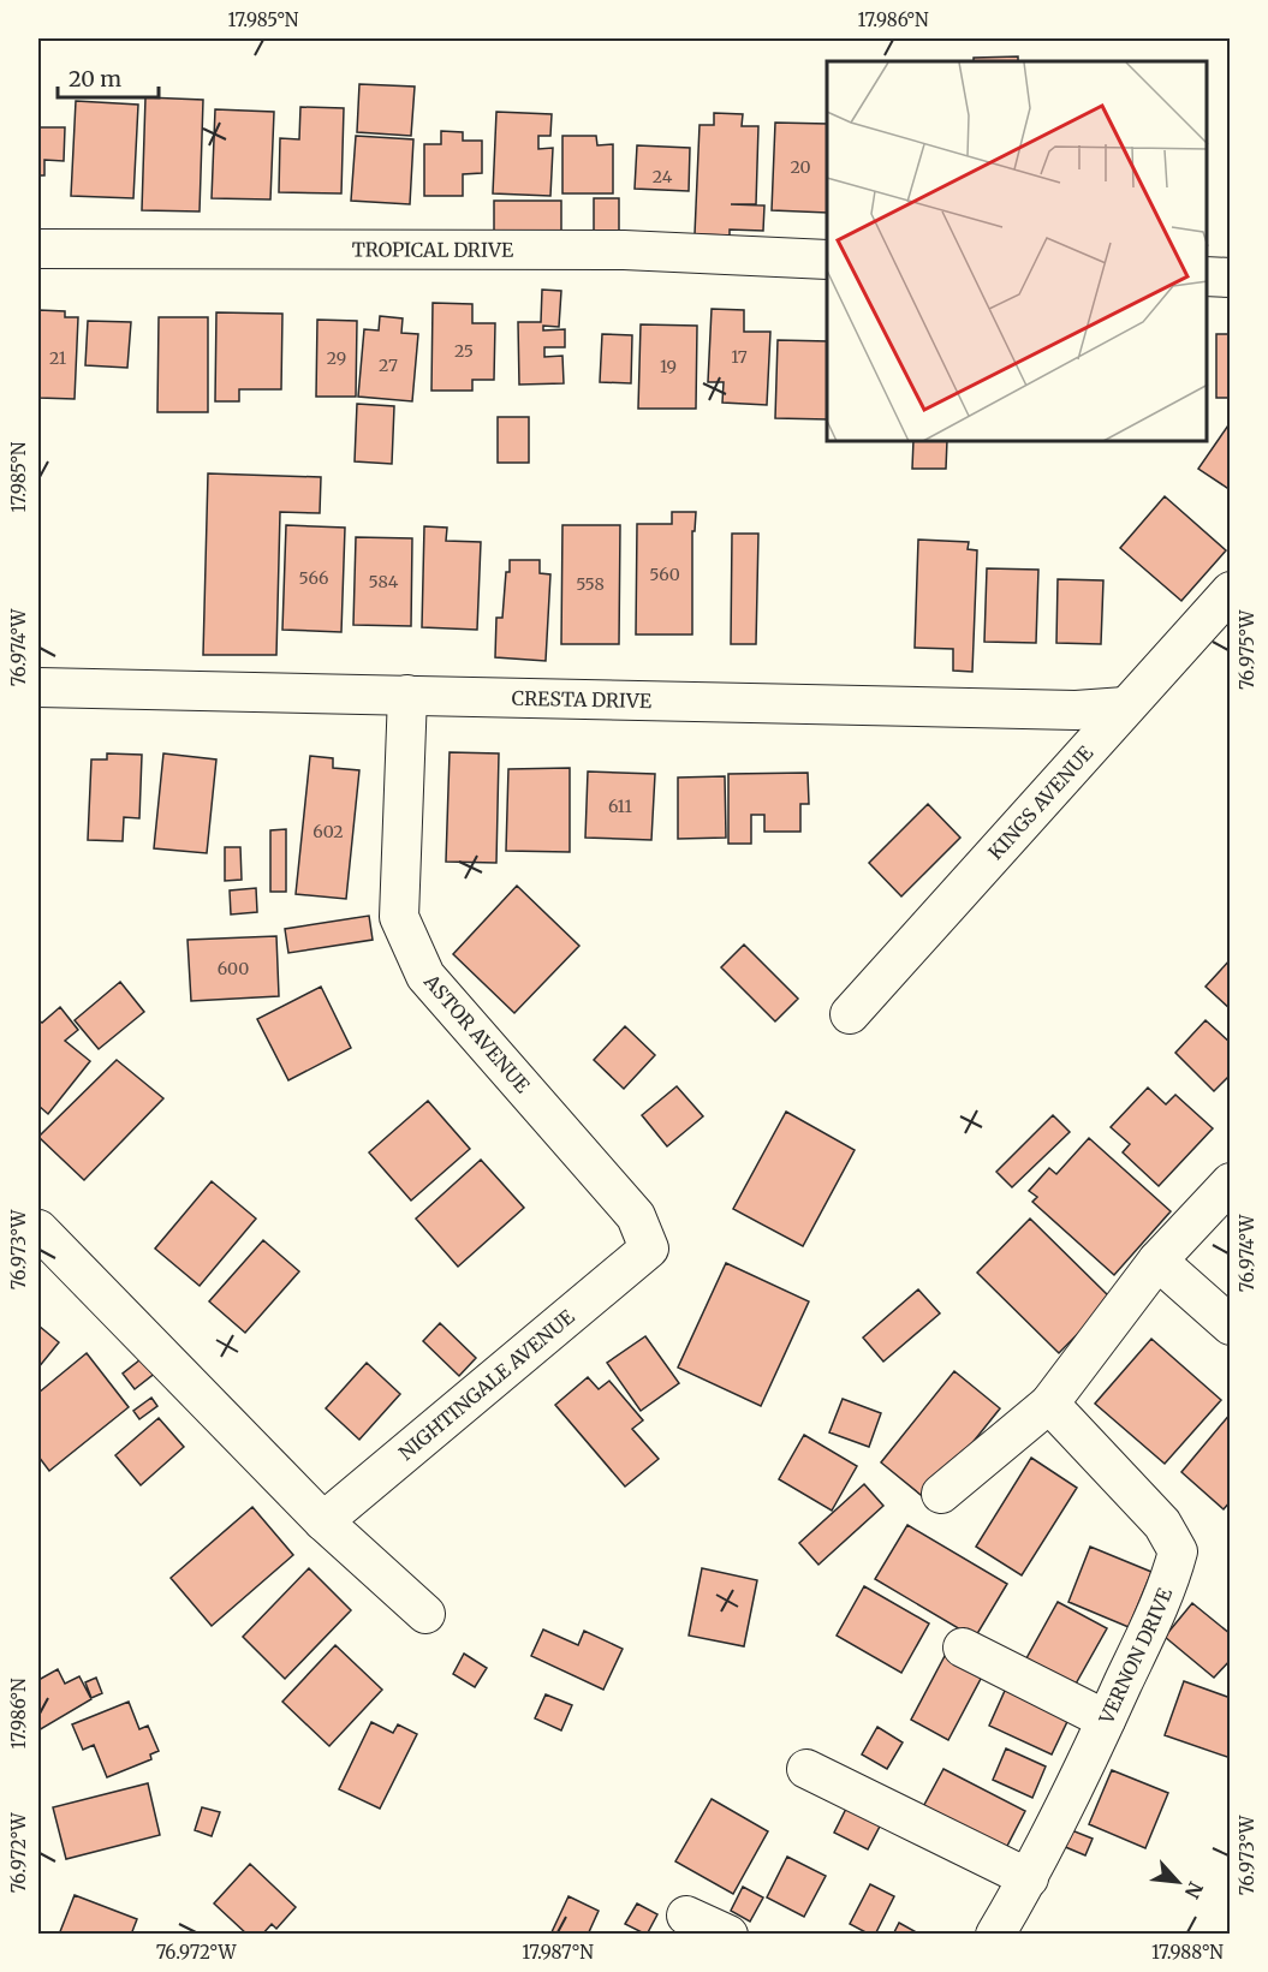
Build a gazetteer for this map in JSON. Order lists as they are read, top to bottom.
{
  "streets": {
    "street": [
      "TROPICAL DRIVE",
      "CRESTA DRIVE",
      "KINGS AVENUE",
      "ASTOR AVENUE",
      "NIGHTINGALE AVENUE",
      "VERNON DRIVE"
    ]
  },
  "crossings": [
    ["CRESTA DRIVE", "KINGS AVENUE"],
    ["CRESTA DRIVE", "ASTOR AVENUE"],
    ["ASTOR AVENUE", "NIGHTINGALE AVENUE"]
  ],
  "house_numbers": [
    "20",
    "24",
    "25",
    "17",
    "21",
    "29",
    "27",
    "19",
    "560",
    "566",
    "584",
    "558",
    "611",
    "602",
    "600"
  ],
  "scale_bar": "20 m",
  "north": "bottom right",
  "coordinates": [
    "17.985°N",
    "17.986°N",
    "76.974°W",
    "76.975°W",
    "76.973°W",
    "76.972°W",
    "17.987°N",
    "17.988°N"
  ]
}
